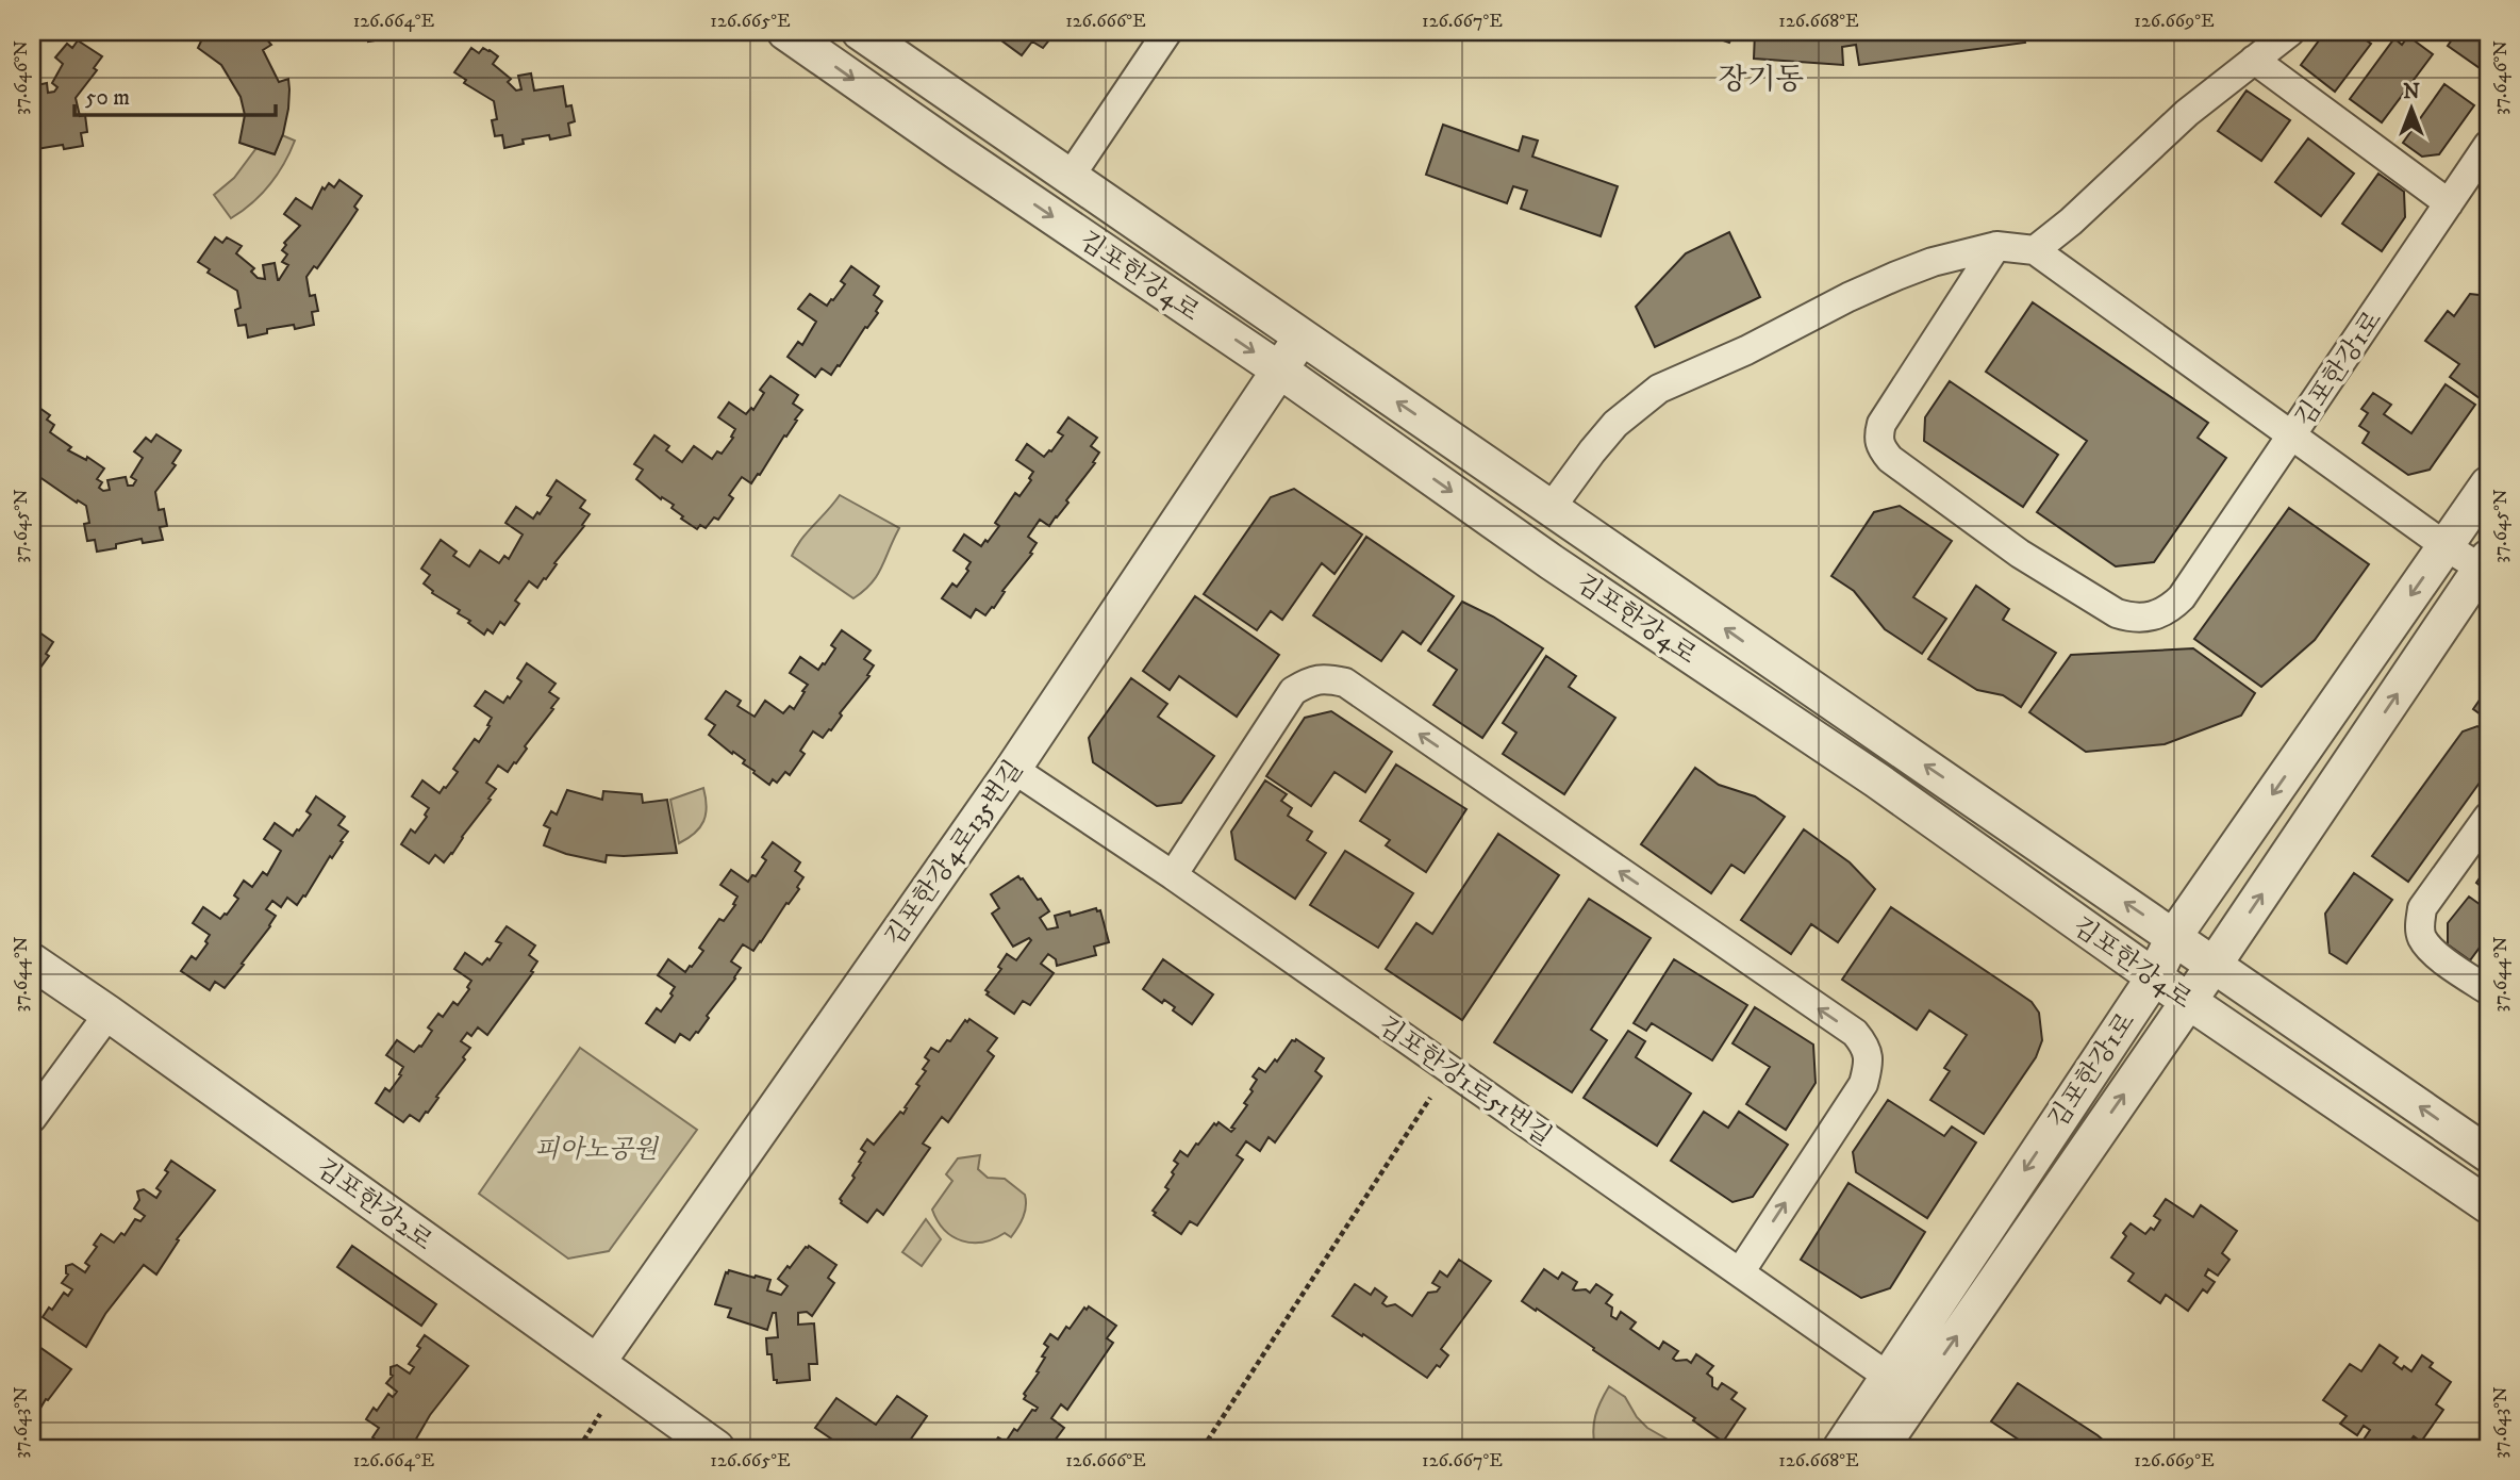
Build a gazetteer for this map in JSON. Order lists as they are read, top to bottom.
{
  "streets": {
    "street": [
      "김포한강4로",
      "김포한강1로",
      "김포한강4로135번길",
      "김포한강1로51번길",
      "김포한강2로"
    ]
  },
  "crossings": [
    ["김포한강4로", "김포한강1로"],
    ["김포한강4로", "김포한강4로135번길"],
    ["김포한강1로", "김포한강1로51번길"],
    ["김포한강4로135번길", "김포한강1로51번길"],
    ["김포한강4로135번길", "김포한강2로"]
  ],
  "districts": ["장기동"],
  "parks": ["피아노공원"],
  "scale_bar": "50 m",
  "north": "top",
  "coordinates": [
    "126.664°E",
    "126.665°E",
    "126.666°E",
    "126.667°E",
    "126.668°E",
    "126.669°E",
    "37.646°N",
    "37.645°N",
    "37.644°N",
    "37.643°N"
  ]
}
